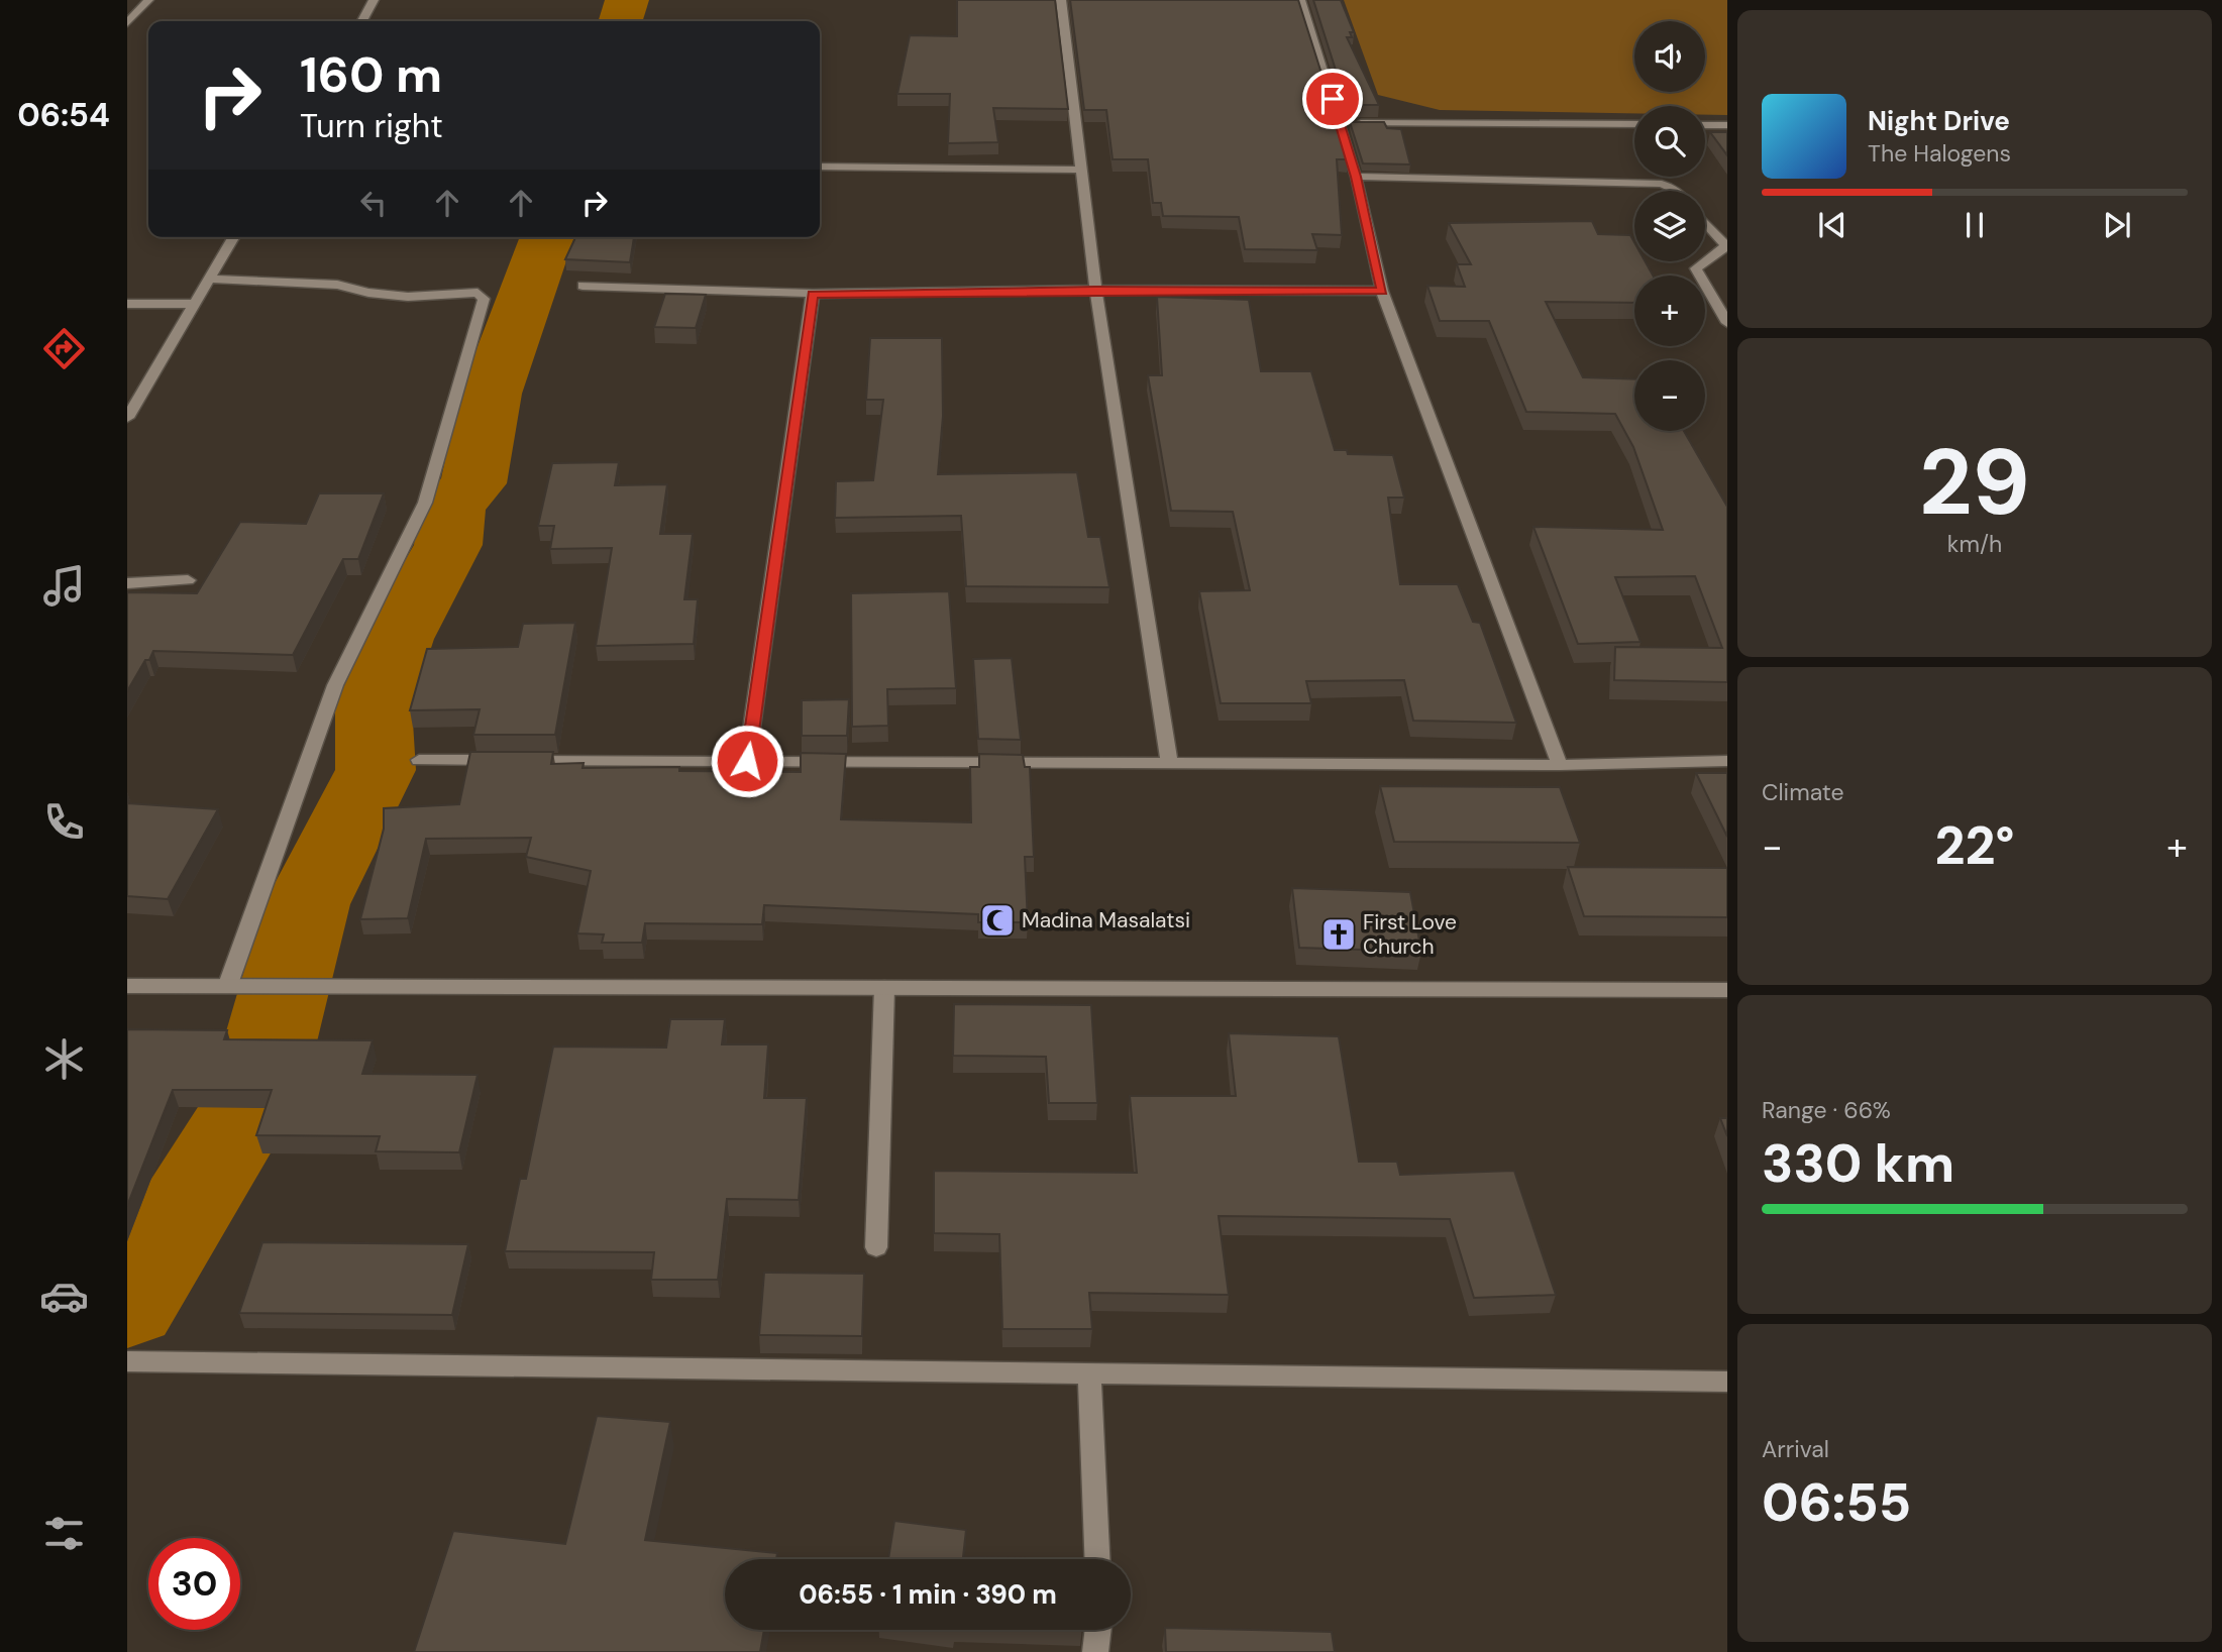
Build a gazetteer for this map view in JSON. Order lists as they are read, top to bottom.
{
  "places": {
    "mosque": ["Madina Masalatsi"],
    "church": ["First Love Church"]
  },
  "page": {
    "tabs": "06:54",
    "map_buttons": ["+", "−"],
    "turn": ["160 m", "Turn right"],
    "song": ["Night Drive", "The Halogens"],
    "tile": [
      ["29", "km/h"],
      "Climate",
      ["Range · 66%", "330 km"],
      ["Arrival", "06:55"]
    ],
    "heat": ["−", "22°", "+"],
    "limit": "30",
    "trip": "06:55 · 1 min · 390 m"
  }
}
